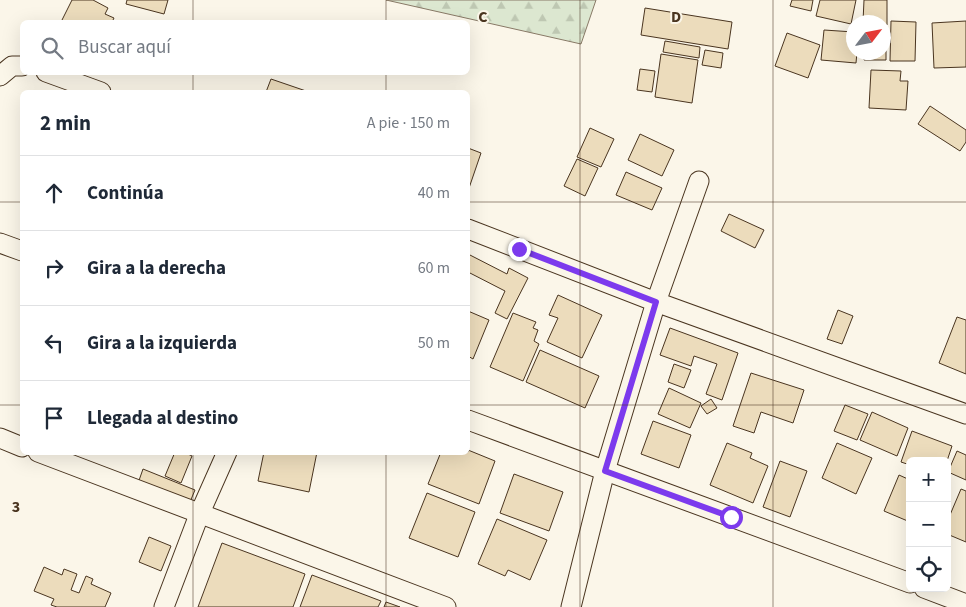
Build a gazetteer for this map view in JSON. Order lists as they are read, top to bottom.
{
  "north": "top right",
  "page": {
    "search": "Buscar aquí",
    "heading": ["2 min", "A pie · 150 m"],
    "list": [
      ["Continúa", "40 m"],
      ["Gira a la derecha", "60 m"],
      ["Gira a la izquierda", "50 m"],
      "Llegada al destino"
    ],
    "map_buttons": ["+", "−"]
  },
  "grid": {
    "columns": ["C", "D"],
    "rows": ["3"]
  }
}
